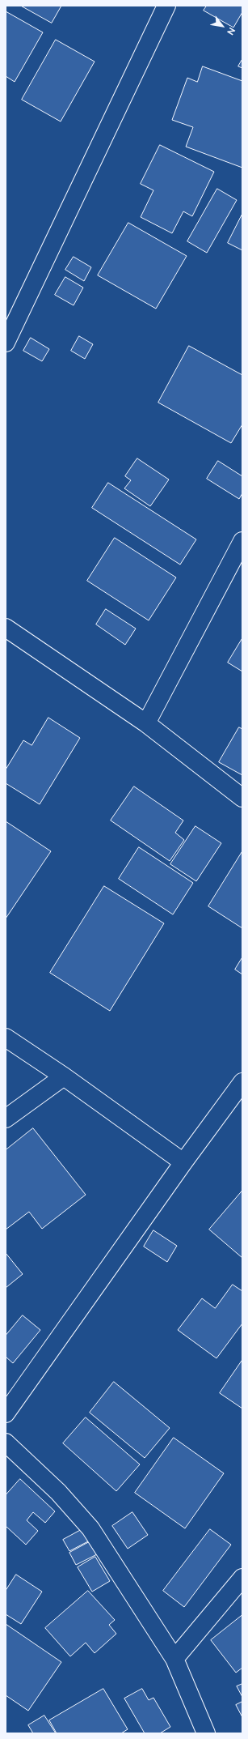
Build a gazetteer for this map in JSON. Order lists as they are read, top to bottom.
{
  "north": "bottom right"
}
